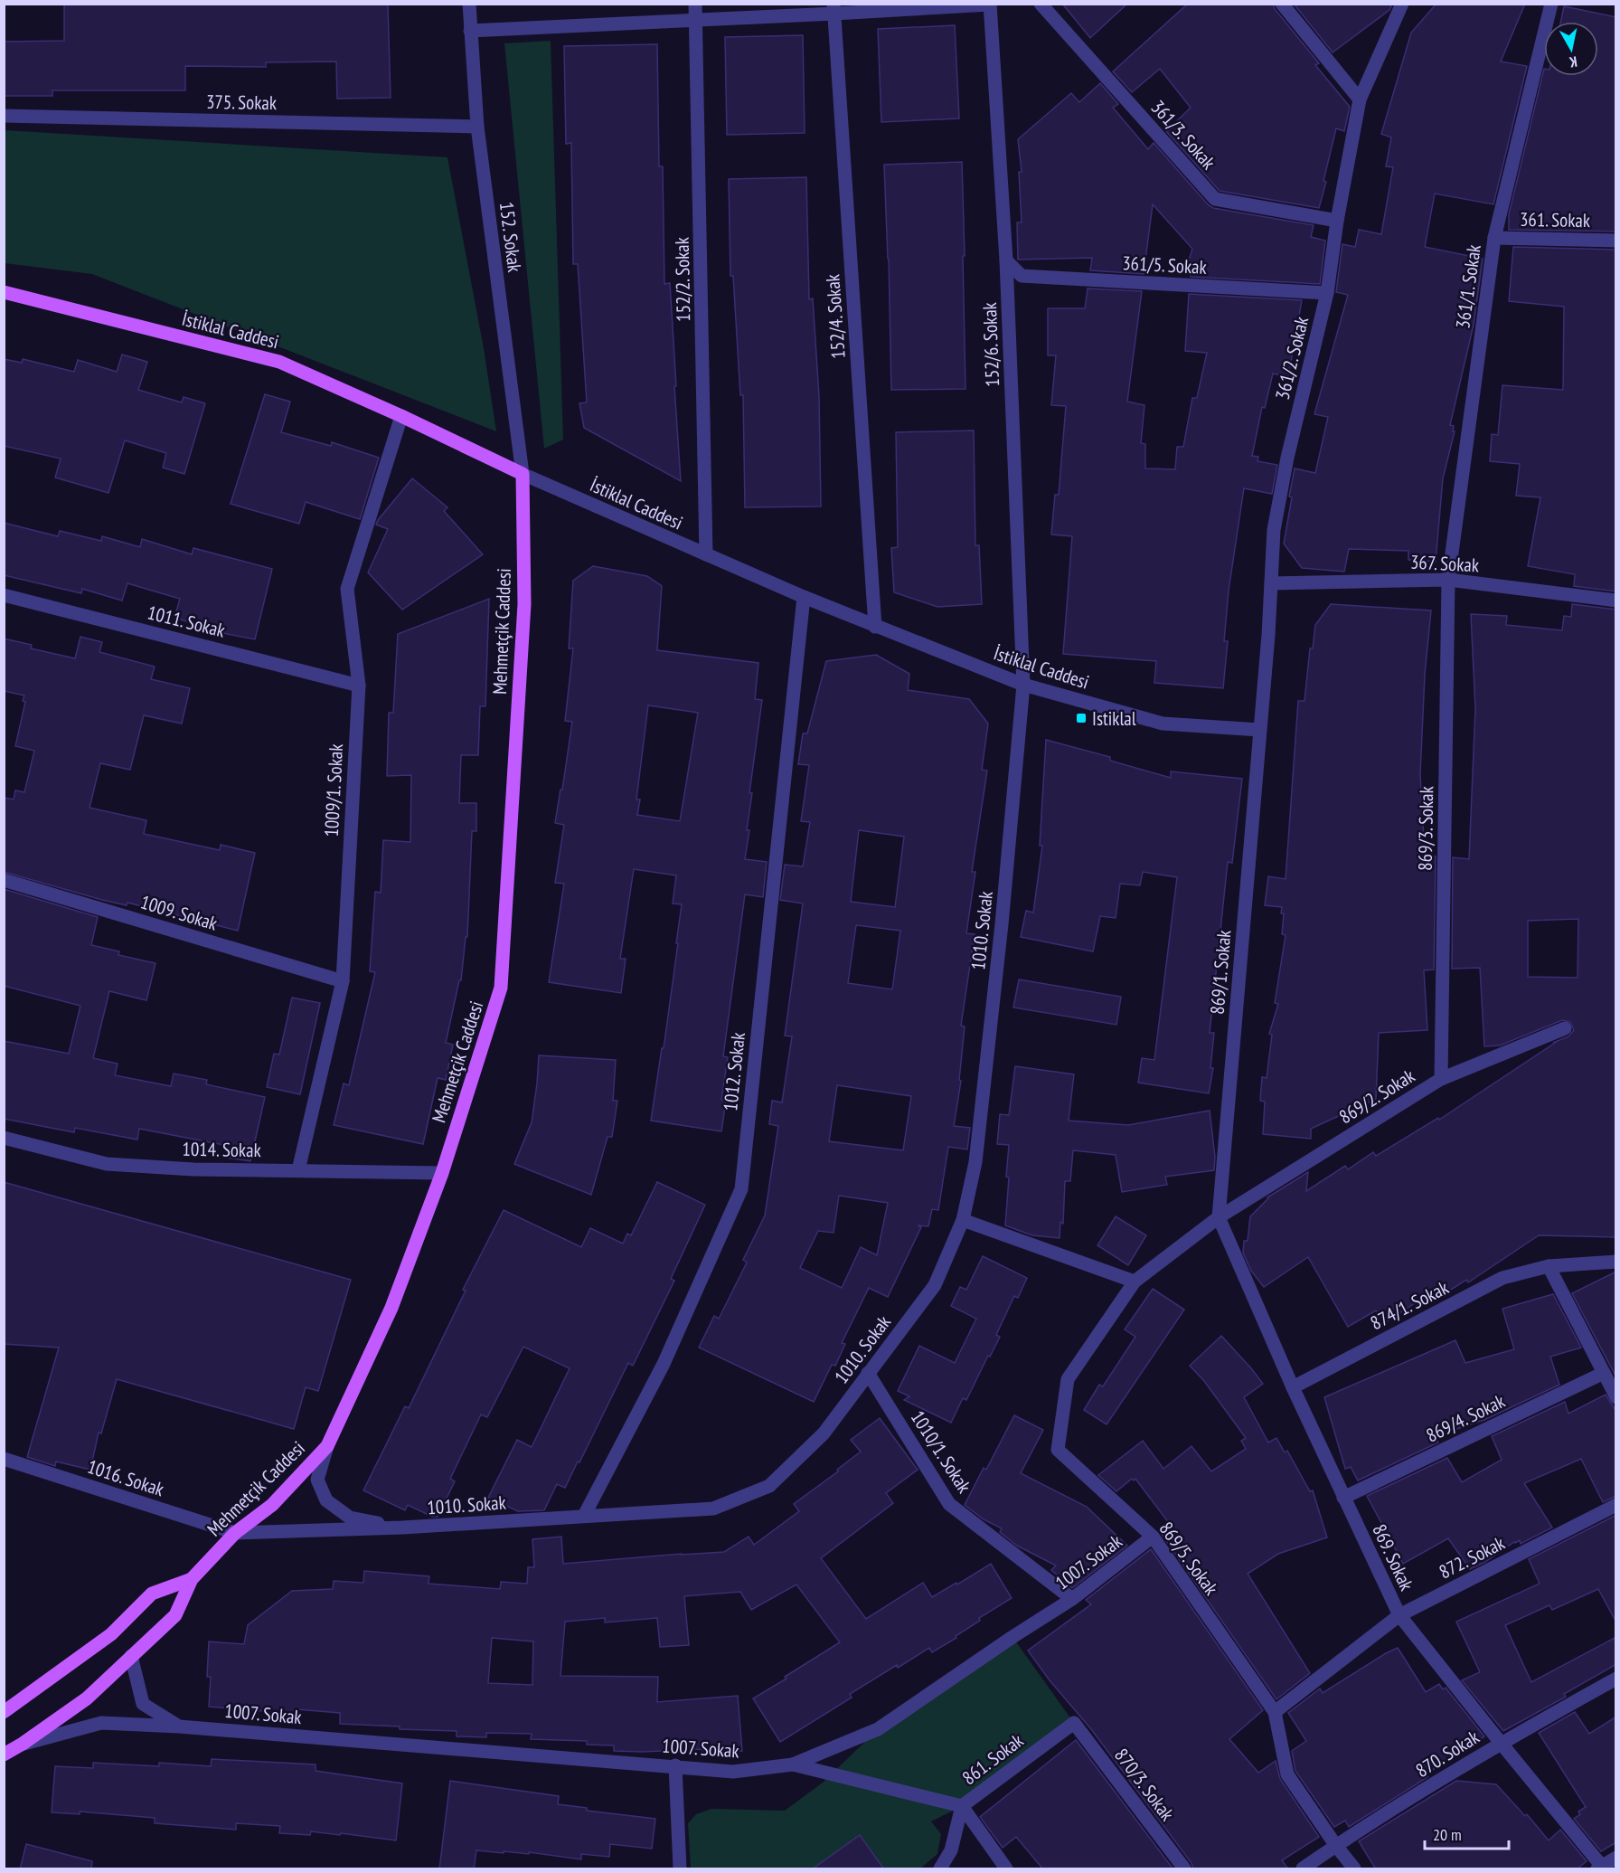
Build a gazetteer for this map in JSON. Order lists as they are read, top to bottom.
{
  "streets": {
    "main road": ["İstiklal Caddesi", "Mehmetçik Caddesi"],
    "street": [
      "375. Sokak",
      "361/3. Sokak",
      "361. Sokak",
      "152. Sokak",
      "361/5. Sokak",
      "152/2. Sokak",
      "361/1. Sokak",
      "152/4. Sokak",
      "152/6. Sokak",
      "361/2. Sokak",
      "367. Sokak",
      "1011. Sokak",
      "1009/1. Sokak",
      "869/3. Sokak",
      "1009. Sokak",
      "1010. Sokak",
      "869/1. Sokak",
      "1012. Sokak",
      "869/2. Sokak",
      "1014. Sokak",
      "874/1. Sokak",
      "869/4. Sokak",
      "1010/1. Sokak",
      "1016. Sokak",
      "869. Sokak",
      "872. Sokak",
      "869/5. Sokak",
      "1007. Sokak",
      "870. Sokak",
      "861. Sokak",
      "870/3. Sokak"
    ]
  },
  "crossings": [
    ["375. Sokak", "152. Sokak"],
    ["361/3. Sokak", "361/2. Sokak"],
    ["361. Sokak", "361/1. Sokak"],
    ["152. Sokak", "İstiklal Caddesi"],
    ["152. Sokak", "Mehmetçik Caddesi"],
    ["361/5. Sokak", "152/6. Sokak"],
    ["361/5. Sokak", "361/2. Sokak"],
    ["152/2. Sokak", "İstiklal Caddesi"],
    ["361/1. Sokak", "367. Sokak"],
    ["361/1. Sokak", "869/3. Sokak"],
    ["152/4. Sokak", "İstiklal Caddesi"],
    ["İstiklal Caddesi", "152/6. Sokak"],
    ["İstiklal Caddesi", "361/2. Sokak"],
    ["İstiklal Caddesi", "Mehmetçik Caddesi"],
    ["İstiklal Caddesi", "1009/1. Sokak"],
    ["İstiklal Caddesi", "1010. Sokak"],
    ["İstiklal Caddesi", "869/1. Sokak"],
    ["İstiklal Caddesi", "1012. Sokak"],
    ["152/6. Sokak", "1010. Sokak"],
    ["361/2. Sokak", "367. Sokak"],
    ["361/2. Sokak", "869/1. Sokak"],
    ["367. Sokak", "869/3. Sokak"],
    ["1011. Sokak", "1009/1. Sokak"],
    ["Mehmetçik Caddesi", "1010. Sokak"],
    ["Mehmetçik Caddesi", "1014. Sokak"],
    ["Mehmetçik Caddesi", "1016. Sokak"],
    ["Mehmetçik Caddesi", "1007. Sokak"],
    ["1009/1. Sokak", "1009. Sokak"],
    ["1009/1. Sokak", "1014. Sokak"],
    ["869/3. Sokak", "869/2. Sokak"],
    ["1010. Sokak", "1012. Sokak"],
    ["1010. Sokak", "1010/1. Sokak"],
    ["1010. Sokak", "1016. Sokak"],
    ["869/1. Sokak", "869/2. Sokak"],
    ["869/1. Sokak", "869. Sokak"],
    ["869/1. Sokak", "869/5. Sokak"],
    ["869/2. Sokak", "869. Sokak"],
    ["869/2. Sokak", "869/5. Sokak"],
    ["874/1. Sokak", "869. Sokak"],
    ["869/4. Sokak", "869. Sokak"],
    ["1010/1. Sokak", "1007. Sokak"],
    ["869. Sokak", "872. Sokak"],
    ["869. Sokak", "869/5. Sokak"],
    ["869. Sokak", "870. Sokak"],
    ["872. Sokak", "869/5. Sokak"],
    ["869/5. Sokak", "1007. Sokak"],
    ["869/5. Sokak", "870. Sokak"],
    ["861. Sokak", "870/3. Sokak"]
  ],
  "places": {
    "transit": ["Istiklal"]
  },
  "scale_bar": "20 m",
  "north": "bottom"
}
